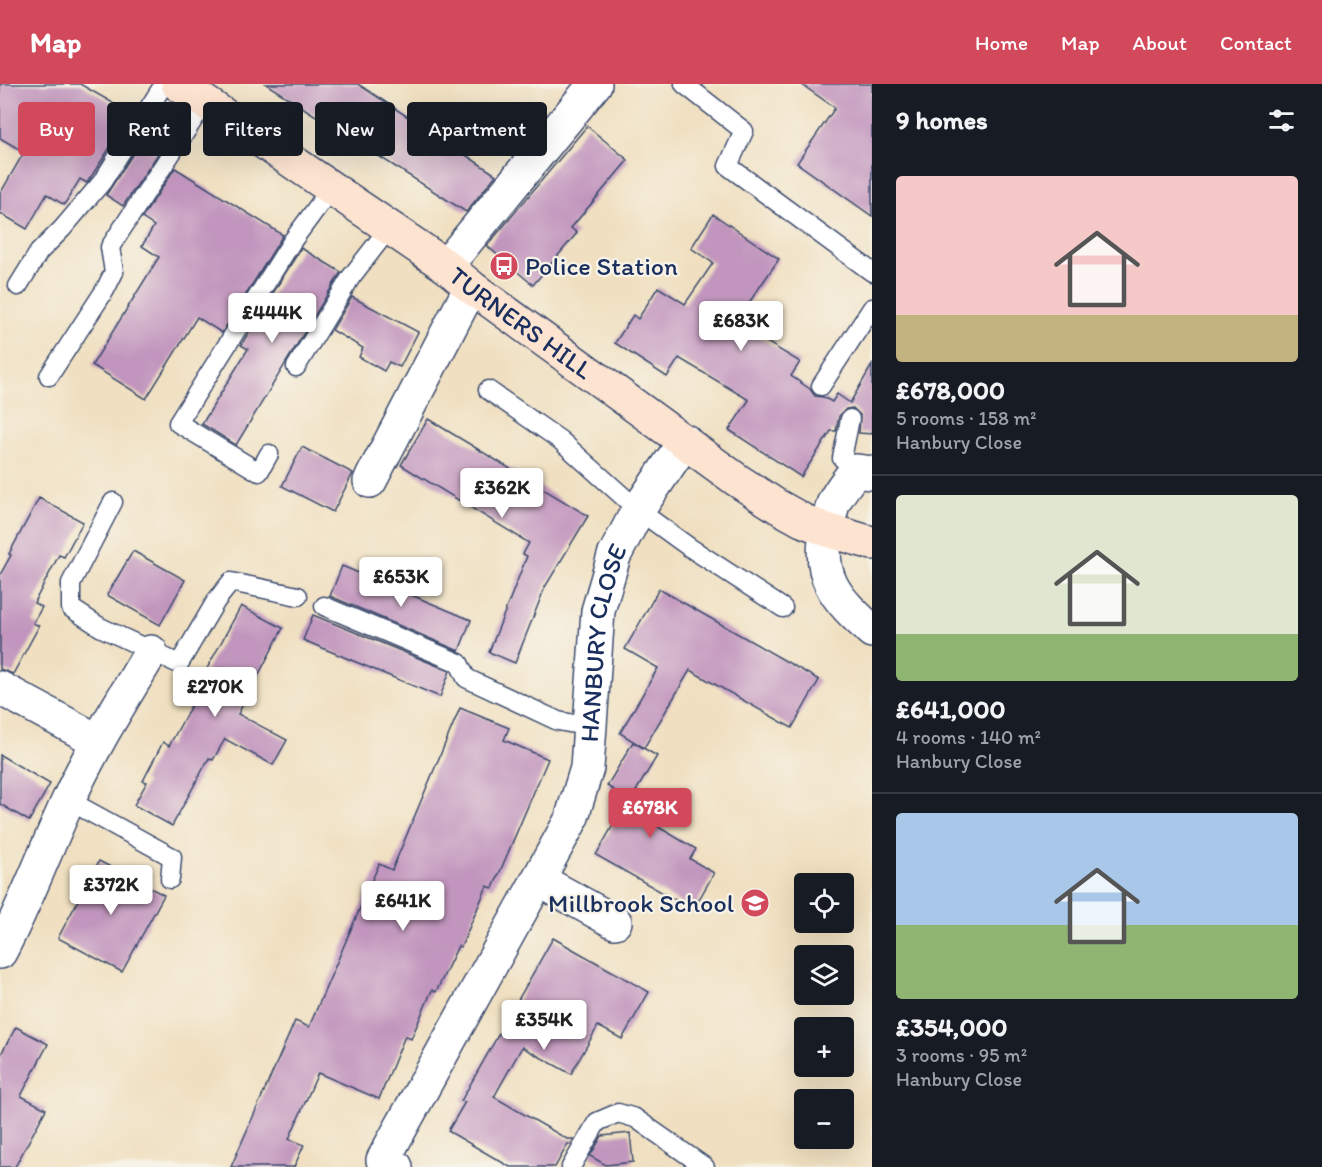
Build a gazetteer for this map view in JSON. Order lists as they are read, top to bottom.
{
  "streets": {
    "main road": ["TURNERS HILL"],
    "street": ["HANBURY CLOSE"]
  },
  "crossings": [
    ["TURNERS HILL", "HANBURY CLOSE"]
  ],
  "places": {
    "bus stop": ["Police Station"],
    "school or university": ["Millbrook School"]
  },
  "page": {
    "header": "Map",
    "nav": [
      "Home",
      "Map",
      "About",
      "Contact"
    ],
    "heading": "9 homes",
    "chip": [
      "Buy",
      "Rent",
      "Filters",
      "New",
      "Apartment"
    ],
    "list": [
      {
        "name": "£678,000",
        "note": "5 rooms · 158 m² · Hanbury Close"
      },
      {
        "name": "£641,000",
        "note": "4 rooms · 140 m² · Hanbury Close"
      },
      {
        "name": "£354,000",
        "note": "3 rooms · 95 m² · Hanbury Close"
      }
    ],
    "price": [
      "£444K",
      "£683K",
      "£362K",
      "£653K",
      "£270K",
      "£678K",
      "£372K",
      "£641K",
      "£354K"
    ],
    "map_buttons": ["+", "−"]
  }
}
